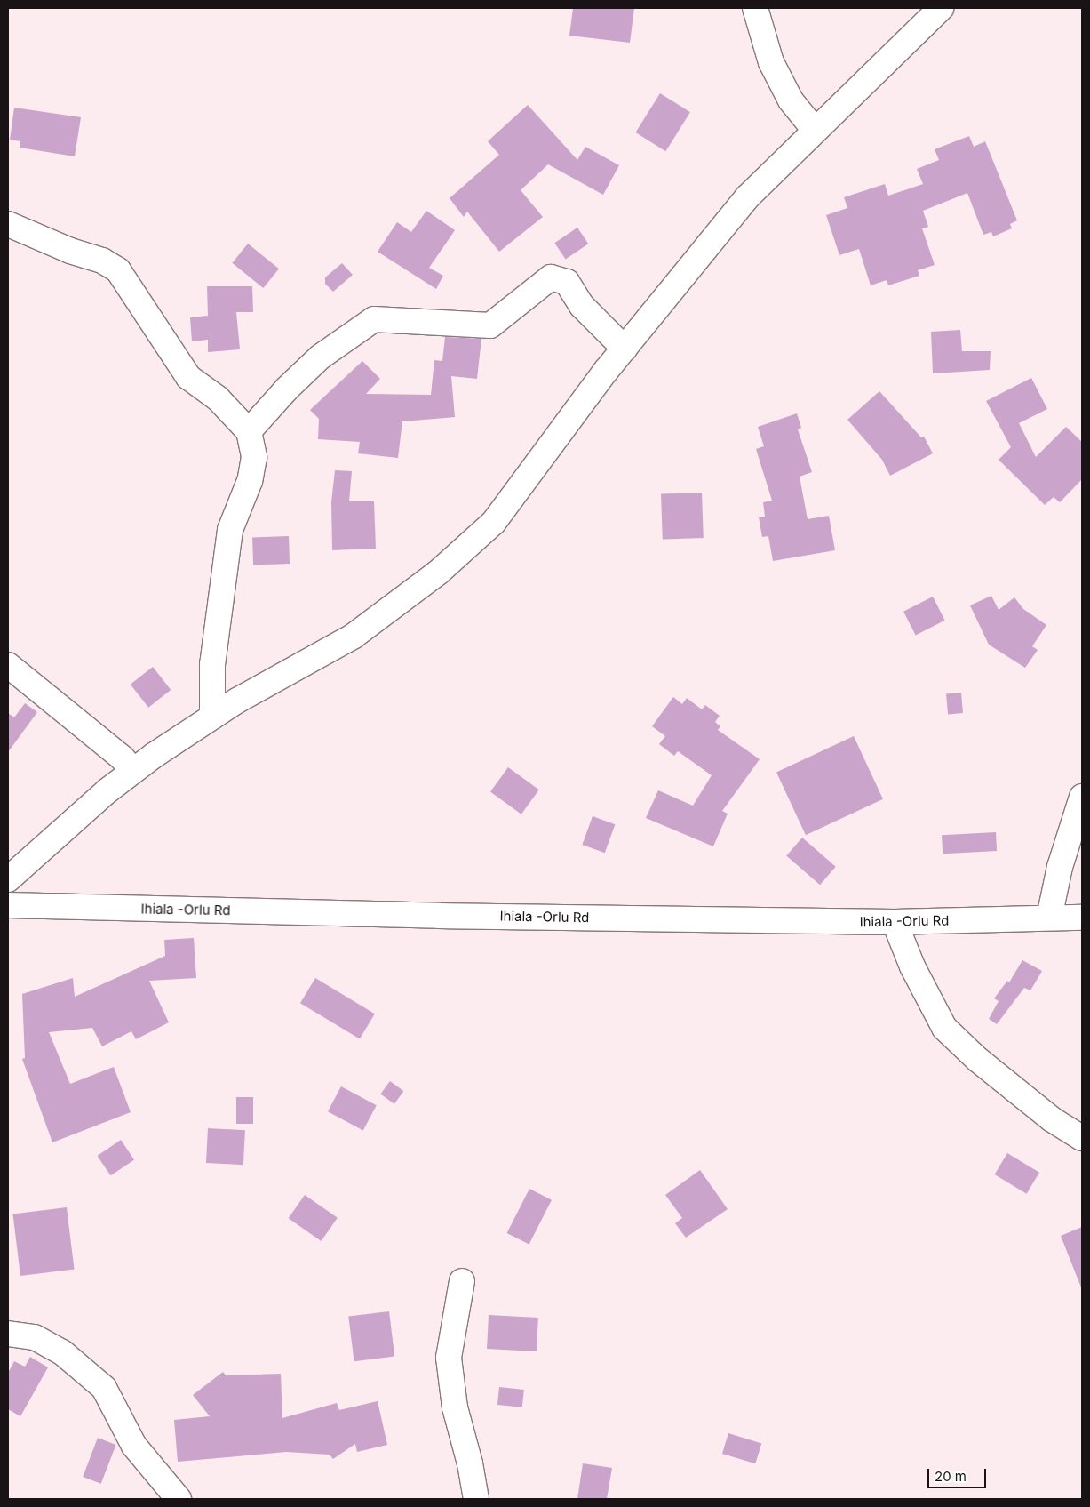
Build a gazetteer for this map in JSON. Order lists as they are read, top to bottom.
{
  "streets": {
    "street": ["Ihiala -Orlu Rd"]
  },
  "scale_bar": "20 m"
}
